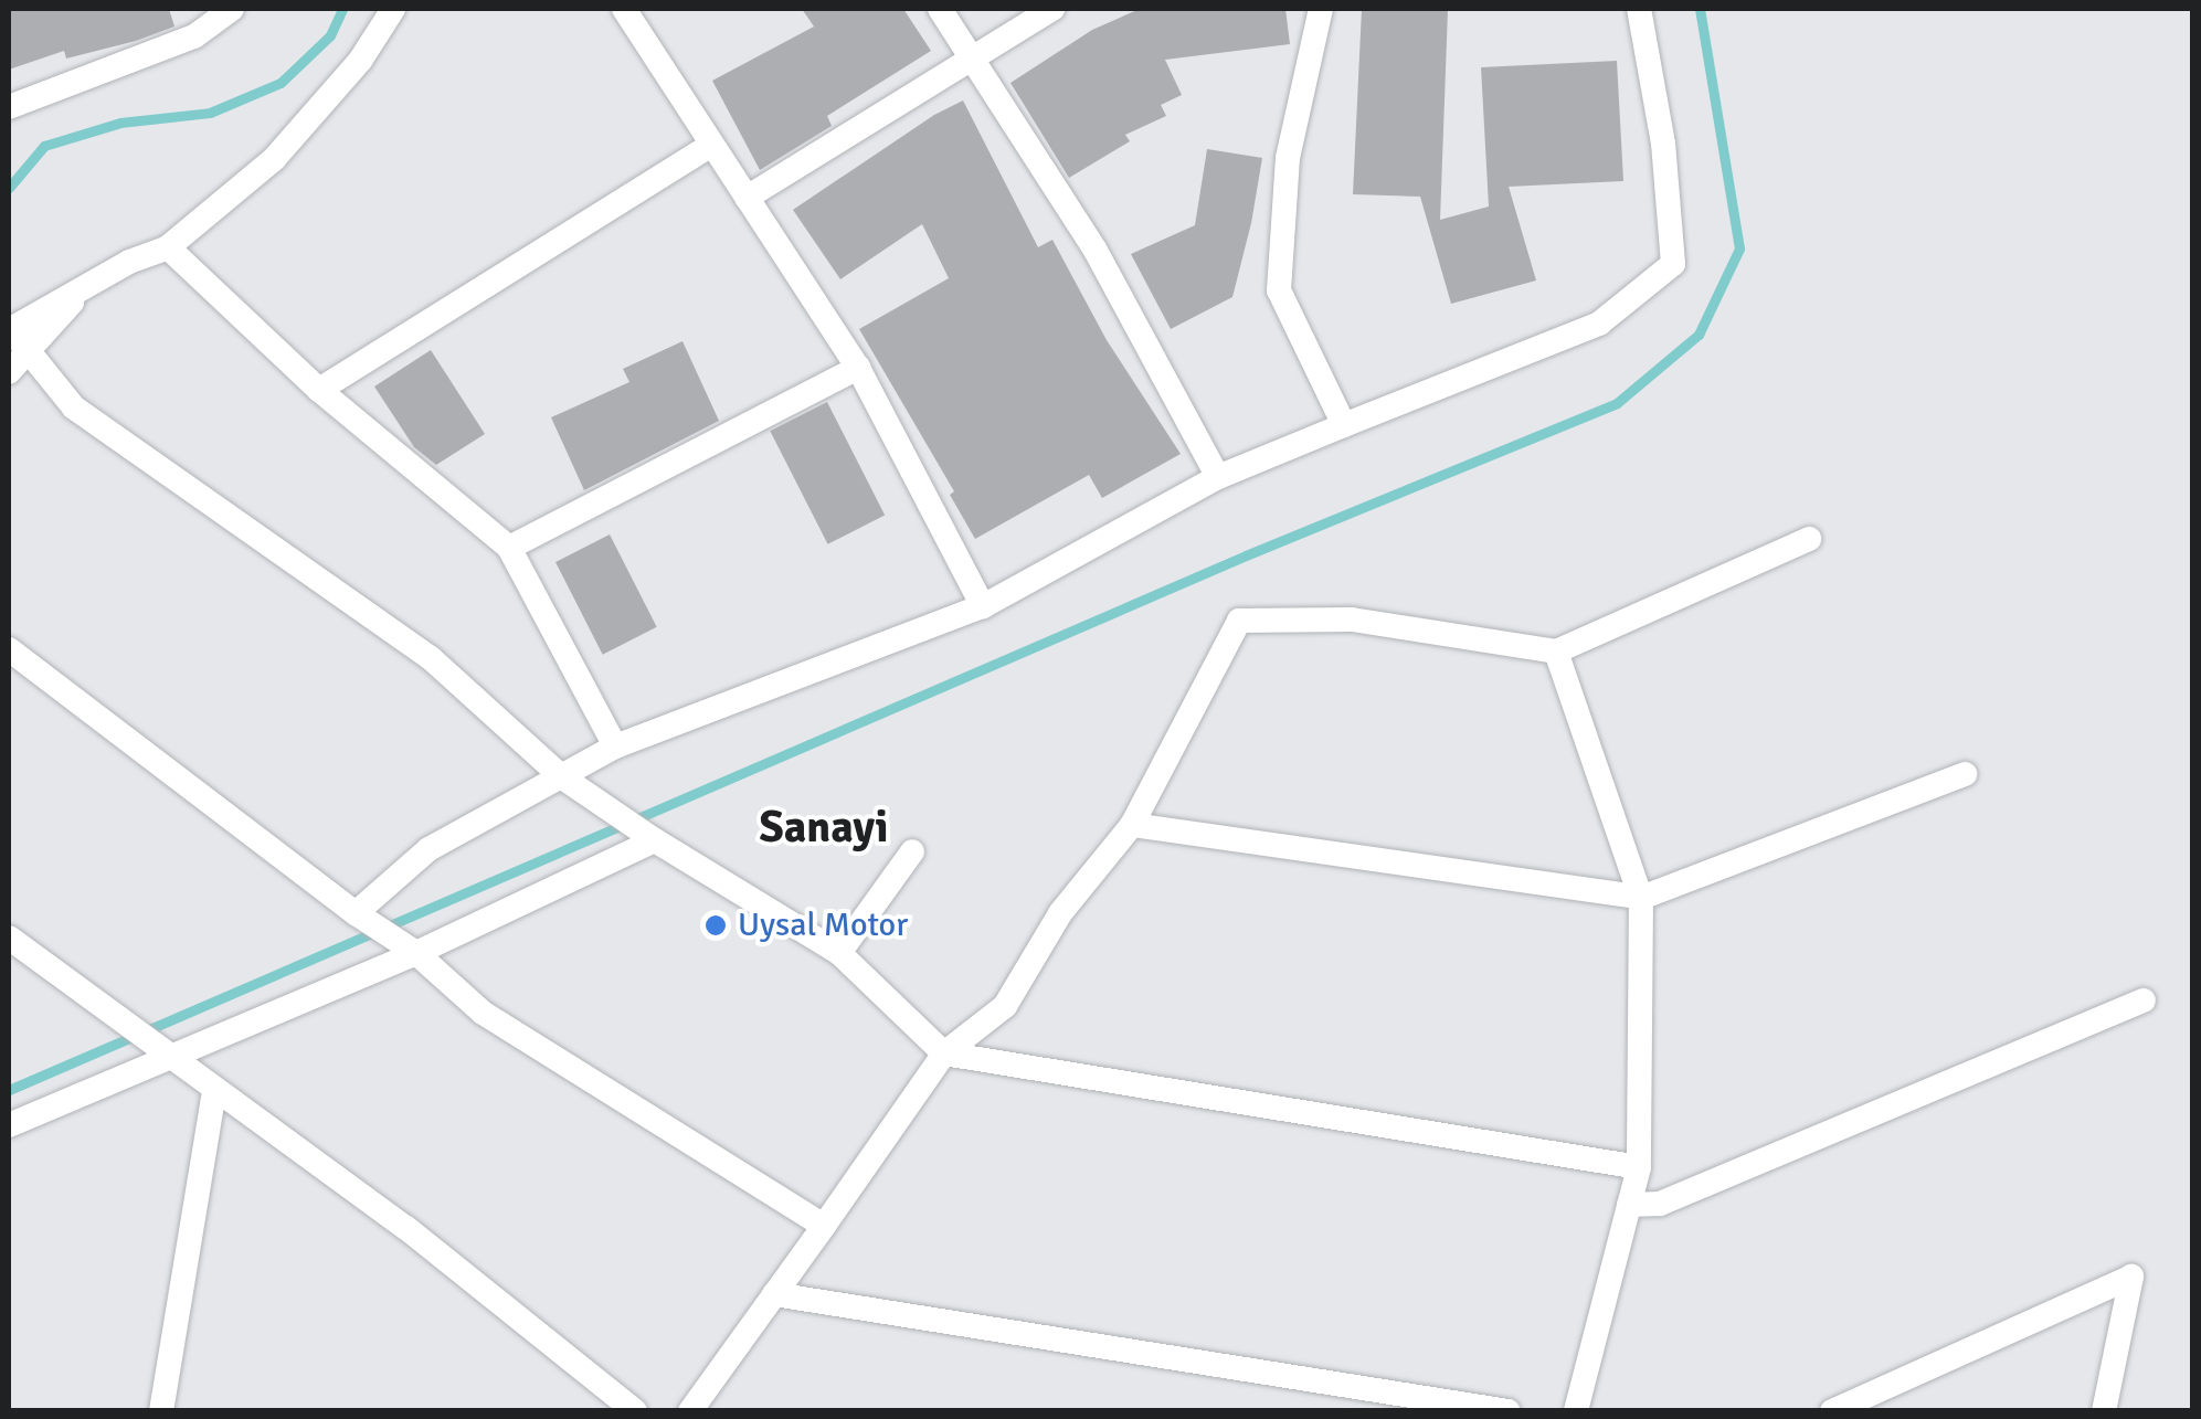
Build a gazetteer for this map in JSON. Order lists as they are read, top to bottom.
{
  "districts": ["Sanayi"],
  "places": ["Uysal Motor"]
}
